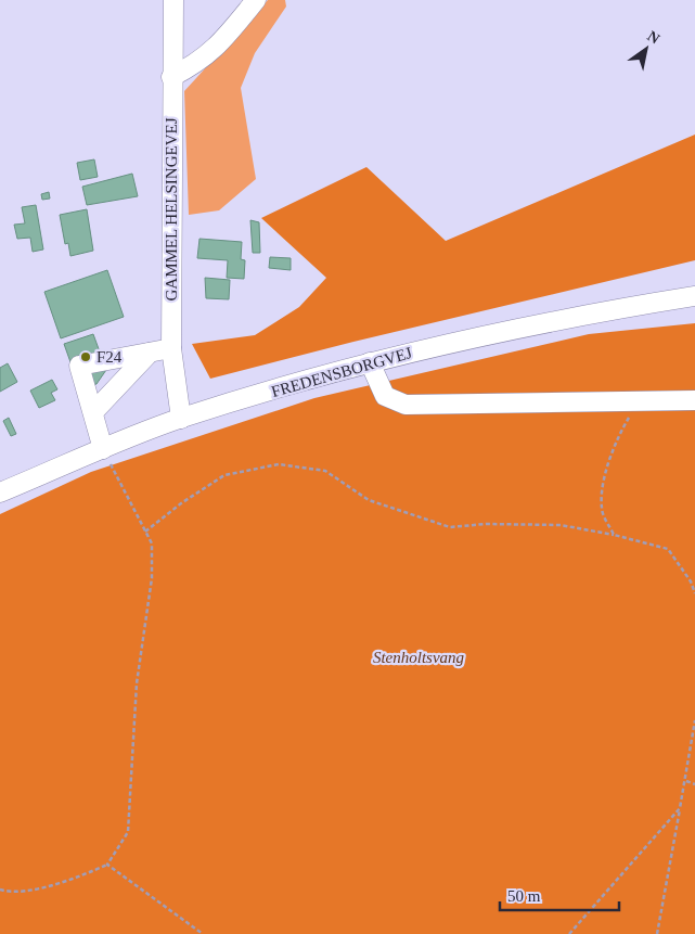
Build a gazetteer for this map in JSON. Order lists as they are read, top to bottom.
{
  "streets": {
    "street": ["GAMMEL HELSINGEVEJ", "FREDENSBORGVEJ"]
  },
  "crossings": [
    ["GAMMEL HELSINGEVEJ", "FREDENSBORGVEJ"]
  ],
  "parks": ["Stenholtsvang"],
  "places": ["F24"],
  "scale_bar": "50 m",
  "north": "top right"
}
